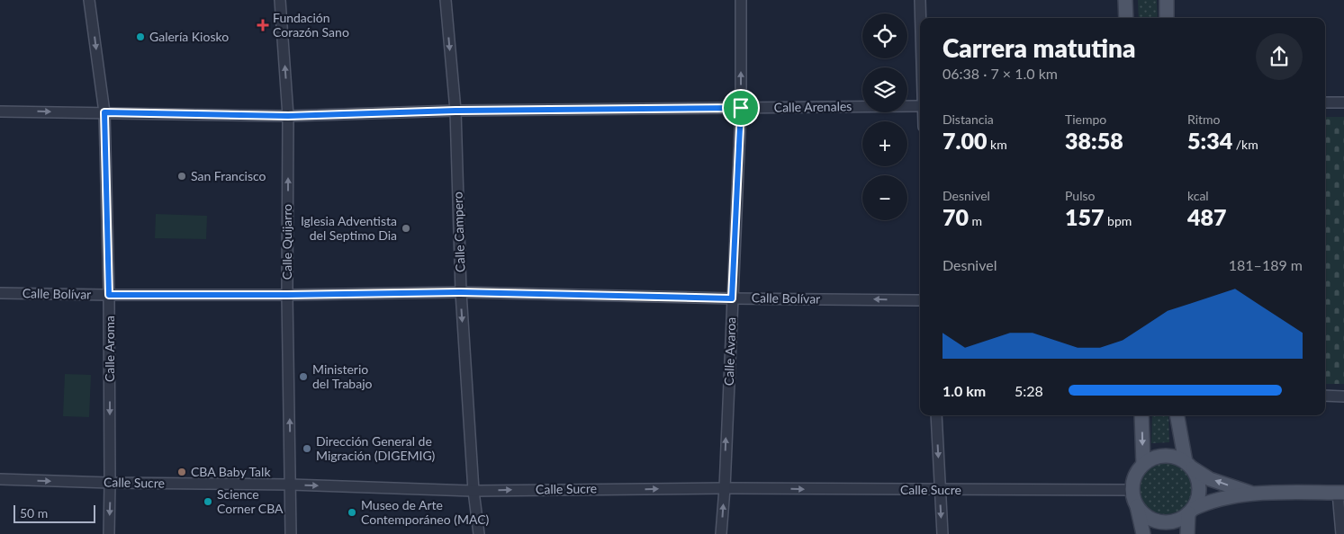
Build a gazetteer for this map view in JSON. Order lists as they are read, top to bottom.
{
  "streets": {
    "street": [
      "Calle Arenales",
      "Calle Campero",
      "Calle Quijarro",
      "Calle Bolívar",
      "Calle Aroma",
      "Calle Avaroa",
      "Calle Sucre"
    ]
  },
  "crossings": [
    ["Calle Arenales", "Calle Campero"],
    ["Calle Arenales", "Calle Quijarro"],
    ["Calle Arenales", "Calle Aroma"],
    ["Calle Arenales", "Calle Avaroa"],
    ["Calle Campero", "Calle Bolívar"],
    ["Calle Campero", "Calle Sucre"],
    ["Calle Quijarro", "Calle Bolívar"],
    ["Calle Quijarro", "Calle Sucre"],
    ["Calle Bolívar", "Calle Aroma"],
    ["Calle Bolívar", "Calle Avaroa"],
    ["Calle Aroma", "Calle Sucre"],
    ["Calle Avaroa", "Calle Sucre"]
  ],
  "one_way": [
    "Calle Campero",
    "Calle Quijarro",
    "Calle Aroma",
    "Calle Avaroa",
    "Calle Sucre"
  ],
  "places": {
    "health": ["Fundación Corazón Sano"],
    "other": [
      "Galería Kiosko",
      "San Francisco",
      "Iglesia Adventista del Septimo Dia",
      "Ministerio del Trabajo",
      "Dirección General de Migración (DIGEMIG)",
      "CBA Baby Talk",
      "Science Corner CBA",
      "Museo de Arte Contemporáneo (MAC)"
    ]
  },
  "scale_bar": "50 m",
  "page": {
    "map_buttons": ["+", "−"],
    "heading": ["Carrera matutina", "06:38 · 7 × 1.0 km"],
    "stats": [
      ["Distancia", "7.00 km"],
      ["Tiempo", "38:58"],
      ["Ritmo", "5:34 /km"],
      ["Desnivel", "70 m"],
      ["Pulso", "157 bpm"],
      ["kcal", "487"]
    ],
    "chart": ["Desnivel", "181–189 m"],
    "list": [
      {
        "name": "1.0 km",
        "note": "5:28"
      }
    ],
    "scale": "50 m"
  }
}
